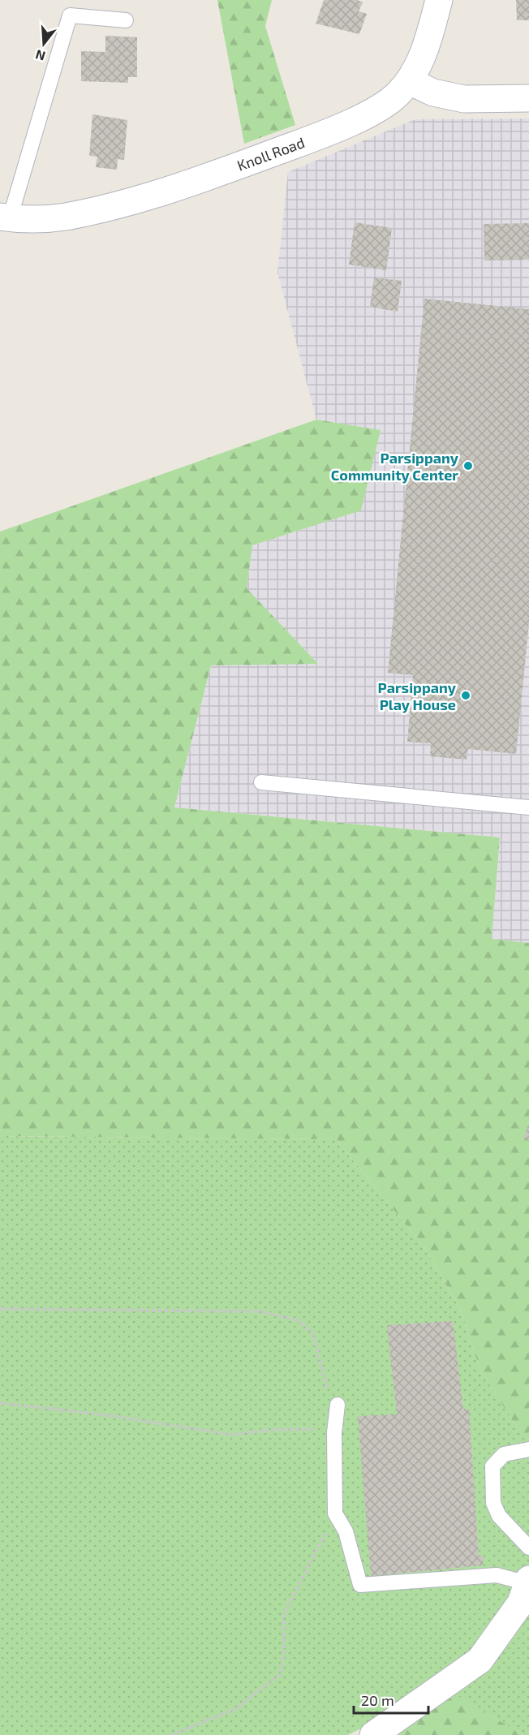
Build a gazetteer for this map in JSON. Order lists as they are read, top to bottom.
{
  "streets": {
    "street": ["Knoll Road"]
  },
  "places": ["Parsippany Community Center", "Parsippany Play House"],
  "scale_bar": "20 m",
  "north": "bottom"
}
